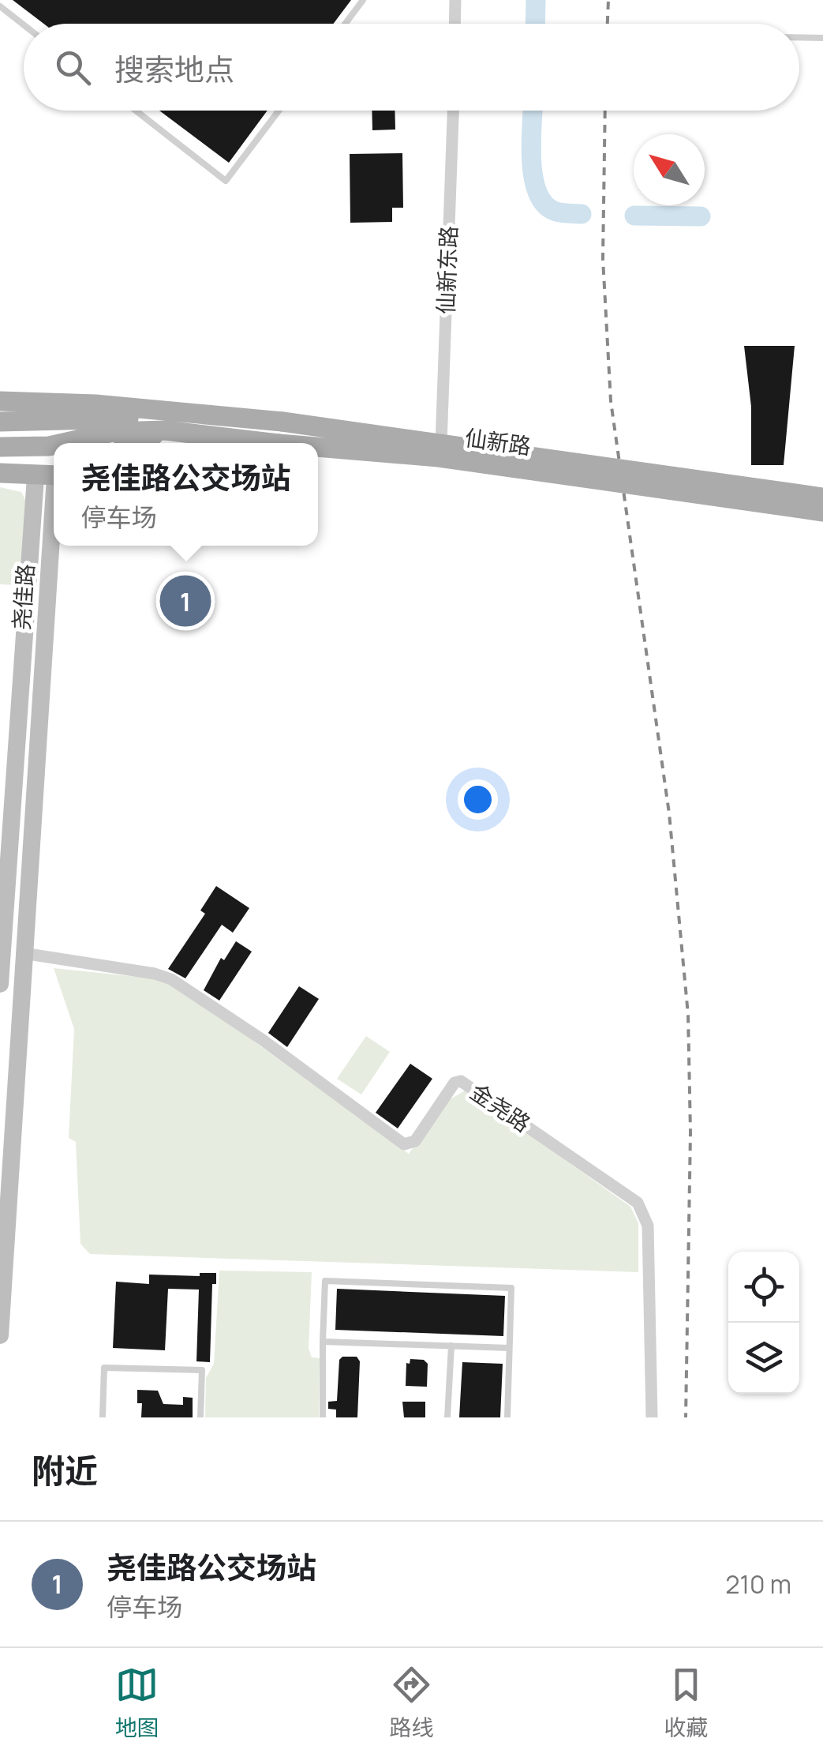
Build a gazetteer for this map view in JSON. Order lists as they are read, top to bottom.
{
  "streets": {
    "main road": ["仙新路", "尧佳路"],
    "street": ["仙新东路", "金尧路"]
  },
  "crossings": [
    ["仙新东路", "仙新路"],
    ["尧佳路", "金尧路"]
  ],
  "north": "top left",
  "page": {
    "search": "搜索地点",
    "popup": ["尧佳路公交场站", "停车场"],
    "pins": "1",
    "heading": "附近",
    "list": [
      {
        "mark": "1",
        "name": "尧佳路公交场站",
        "note": "停车场",
        "value": "210 m"
      }
    ],
    "nav": ["地图", "路线", "收藏"]
  }
}
